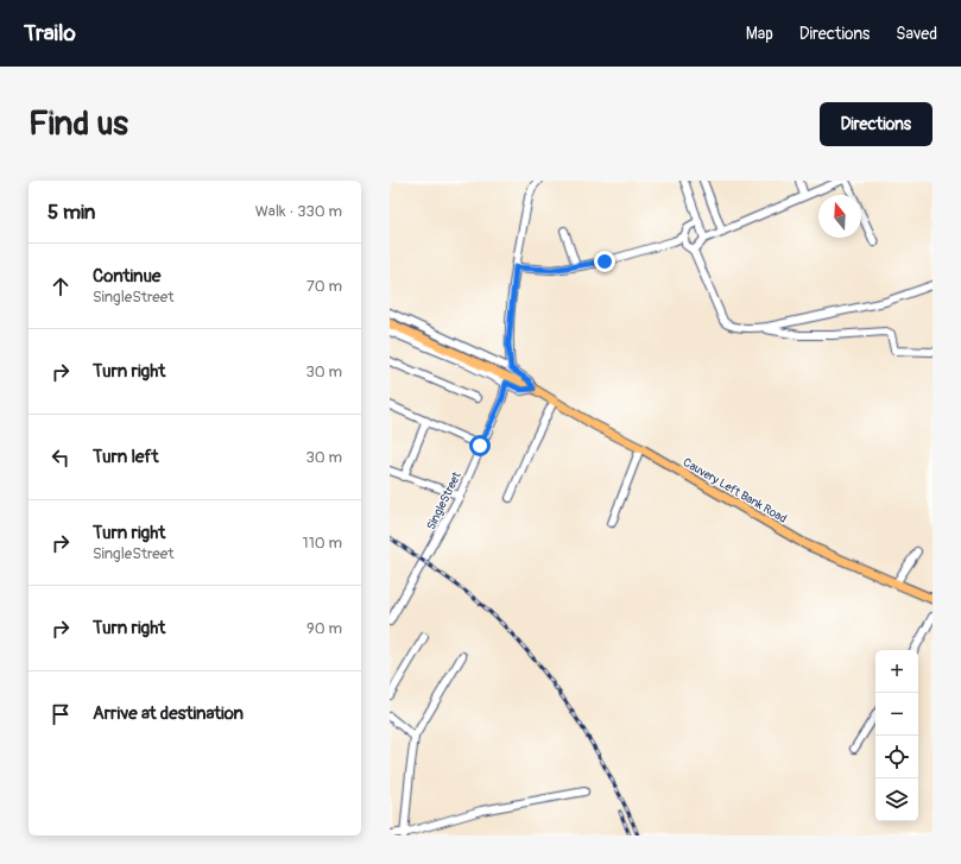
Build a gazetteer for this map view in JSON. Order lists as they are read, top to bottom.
{
  "streets": {
    "main road": ["Cauvery Left Bank Road"],
    "street": ["SingleStreet"]
  },
  "north": "top",
  "page": {
    "header": "Trailo",
    "nav": ["Map", "Directions", "Saved"],
    "buttons": "Directions",
    "title": "Find us",
    "heading": ["5 min", "Walk · 330 m"],
    "list": [
      ["Continue", "SingleStreet", "70 m"],
      ["Turn right", "30 m"],
      ["Turn left", "30 m"],
      ["Turn right", "SingleStreet", "110 m"],
      ["Turn right", "90 m"],
      "Arrive at destination"
    ],
    "map_buttons": ["+", "−"]
  }
}
